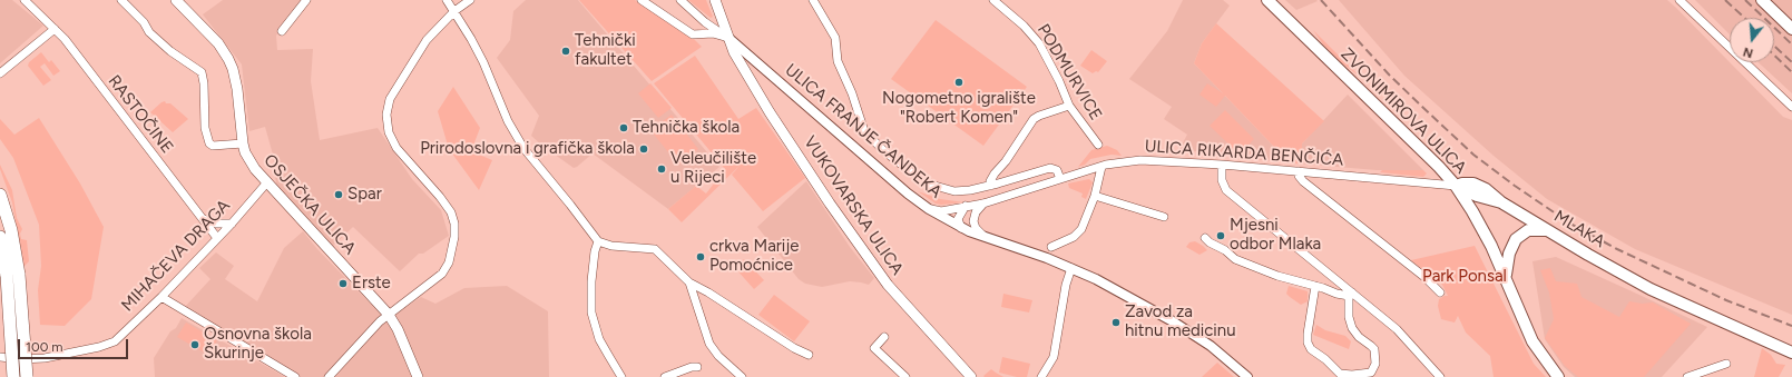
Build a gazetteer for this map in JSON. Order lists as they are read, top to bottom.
{
  "streets": {
    "main road": [
      "ZVONIMIROVA ULICA",
      "OSJEČKA ULICA",
      "VUKOVARSKA ULICA",
      "MLAKA"
    ],
    "street": [
      "PODMURVICE",
      "RASTOČINE",
      "ULICA FRANJE ČANDEKA",
      "ULICA RIKARDA BENČIĆA",
      "MIHAČEVA DRAGA"
    ]
  },
  "crossings": [
    ["ZVONIMIROVA ULICA", "ULICA RIKARDA BENČIĆA"],
    ["ZVONIMIROVA ULICA", "MLAKA"],
    ["RASTOČINE", "MIHAČEVA DRAGA"],
    ["ULICA FRANJE ČANDEKA", "ULICA RIKARDA BENČIĆA"],
    ["ULICA FRANJE ČANDEKA", "VUKOVARSKA ULICA"],
    ["ULICA RIKARDA BENČIĆA", "MLAKA"],
    ["OSJEČKA ULICA", "MIHAČEVA DRAGA"]
  ],
  "parks": ["Park Ponsal"],
  "places": [
    "Tehnički fakultet",
    "Nogometno igralište \"Robert Komen\"",
    "Tehnička škola",
    "Prirodoslovna i grafička škola",
    "Veleučilište u Rijeci",
    "Spar",
    "Mjesni odbor Mlaka",
    "crkva Marije Pomoćnice",
    "Erste",
    "Zavod za hitnu medicinu",
    "Osnovna škola Škurinje"
  ],
  "scale_bar": "100 m",
  "north": "bottom"
}
